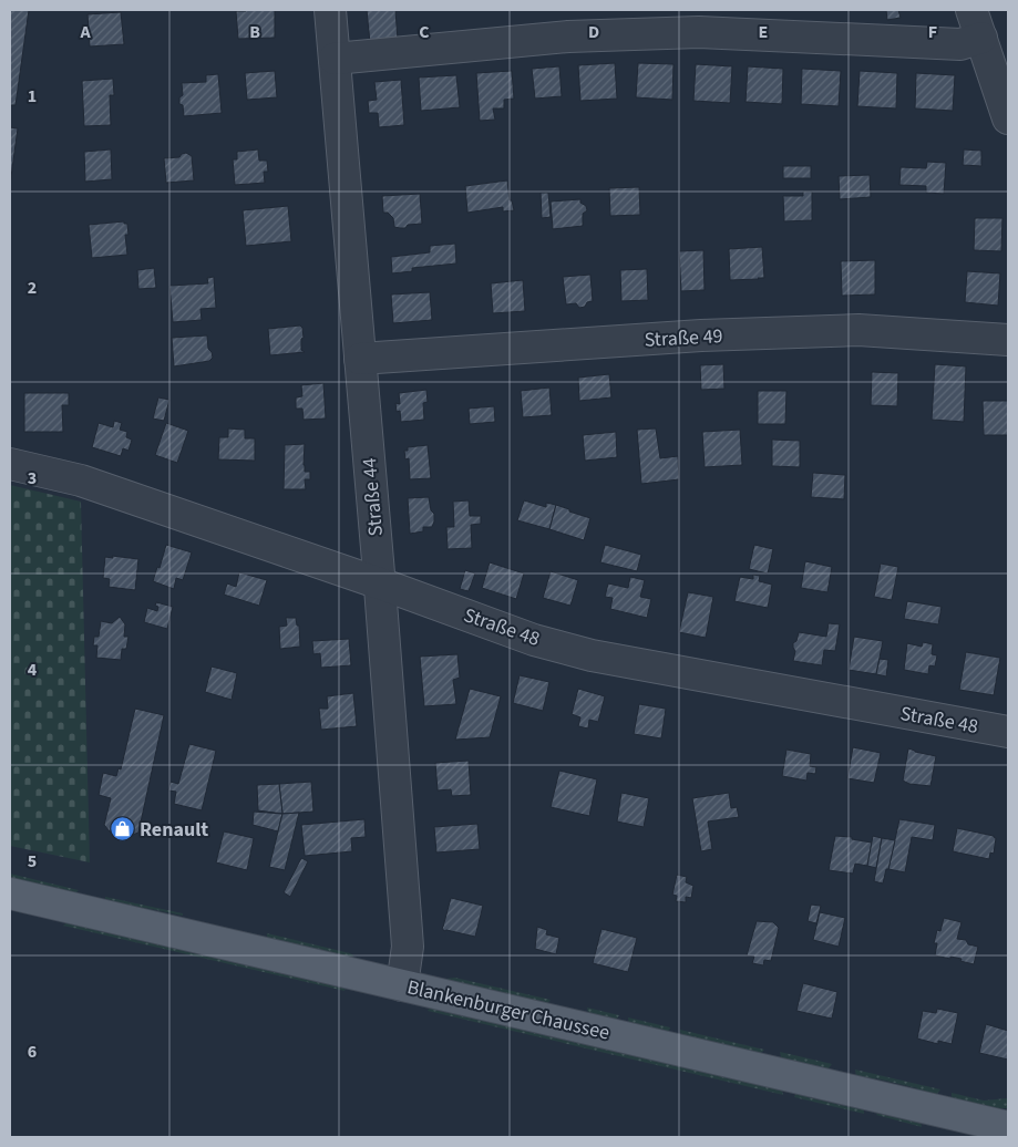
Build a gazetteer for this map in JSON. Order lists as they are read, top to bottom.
{
  "streets": {
    "main road": ["Blankenburger Chaussee"],
    "street": ["Straße 49", "Straße 44", "Straße 48"]
  },
  "crossings": [
    ["Straße 49", "Straße 44"],
    ["Straße 44", "Straße 48"],
    ["Straße 44", "Blankenburger Chaussee"]
  ],
  "places": {
    "shop": ["Renault"]
  },
  "grid": {
    "columns": [
      "A",
      "B",
      "C",
      "D",
      "E",
      "F"
    ],
    "rows": [
      "1",
      "2",
      "3",
      "4",
      "5",
      "6"
    ]
  }
}
